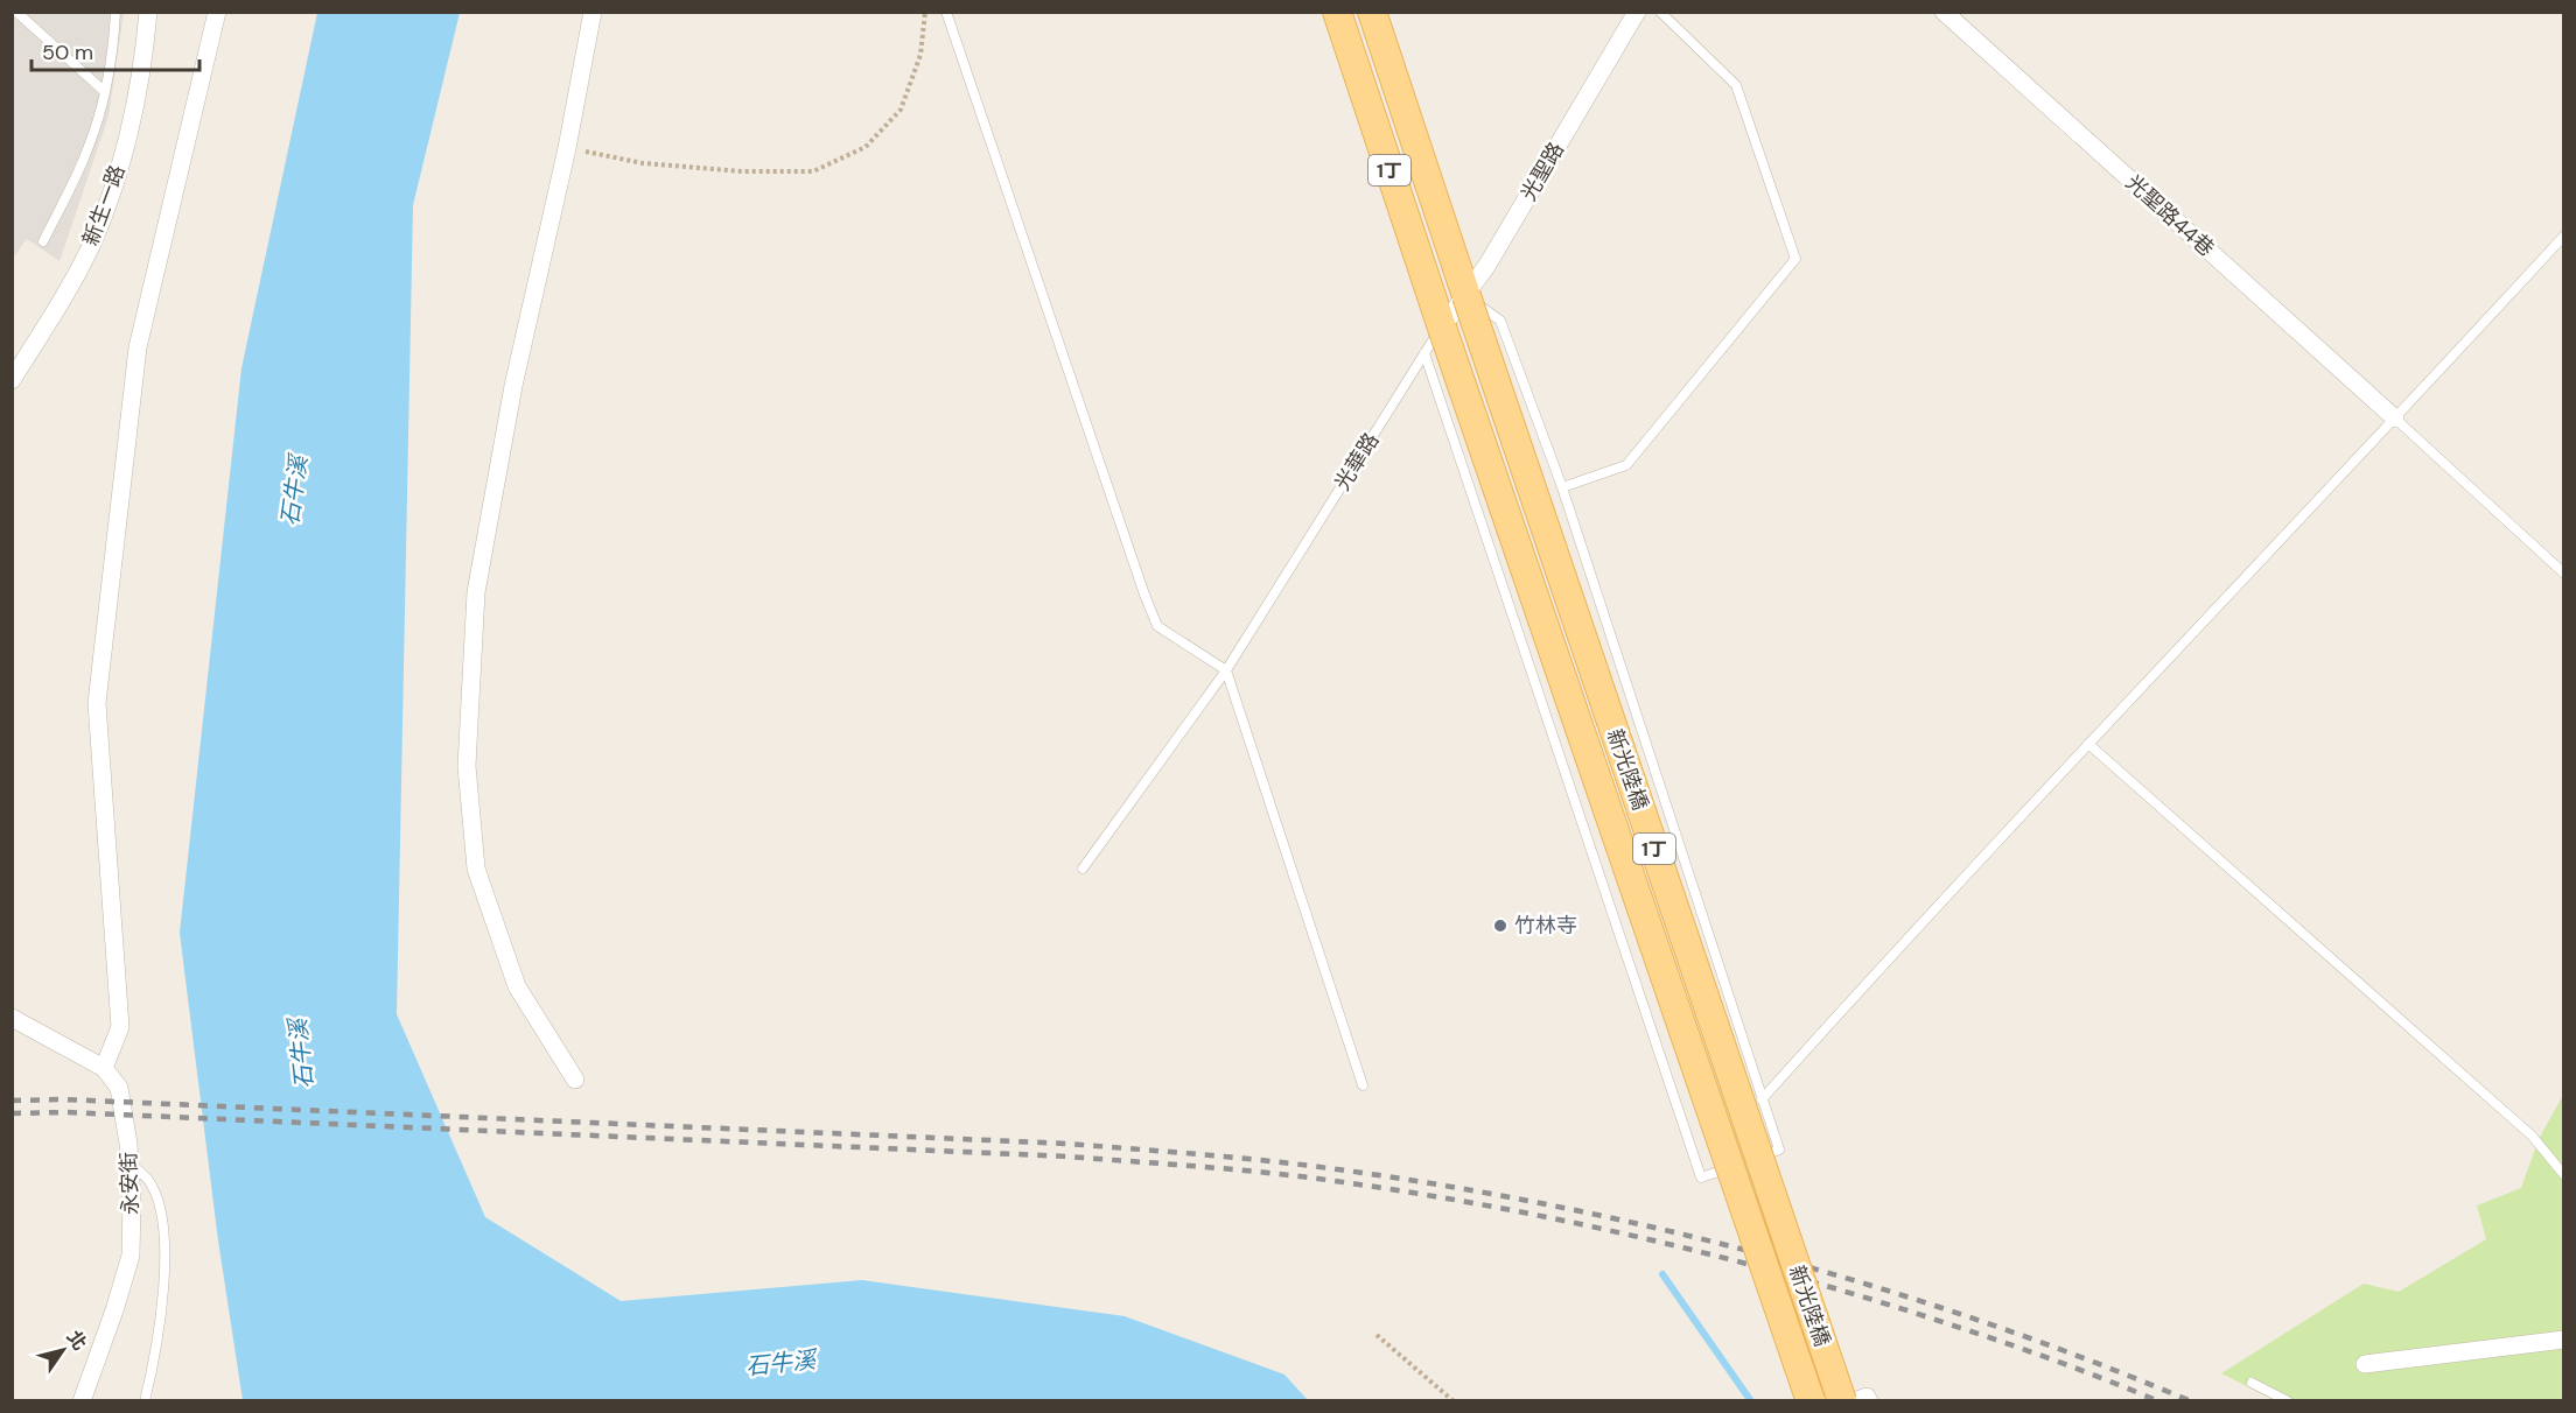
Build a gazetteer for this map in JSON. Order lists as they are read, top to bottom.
{
  "streets": {
    "main road": ["1丁", "新光陸橋"],
    "street": [
      "光聖路",
      "新生一路",
      "光聖路44巷",
      "永安街"
    ],
    "lane": ["光華路"]
  },
  "crossings": [
    ["1丁", "光聖路"],
    ["1丁", "光華路"],
    ["1丁", "新光陸橋"],
    ["光聖路", "光華路"],
    ["光聖路", "新光陸橋"],
    ["光華路", "新光陸橋"]
  ],
  "water": ["石牛溪"],
  "places": ["竹林寺"],
  "scale_bar": "50 m",
  "north": "top right"
}
